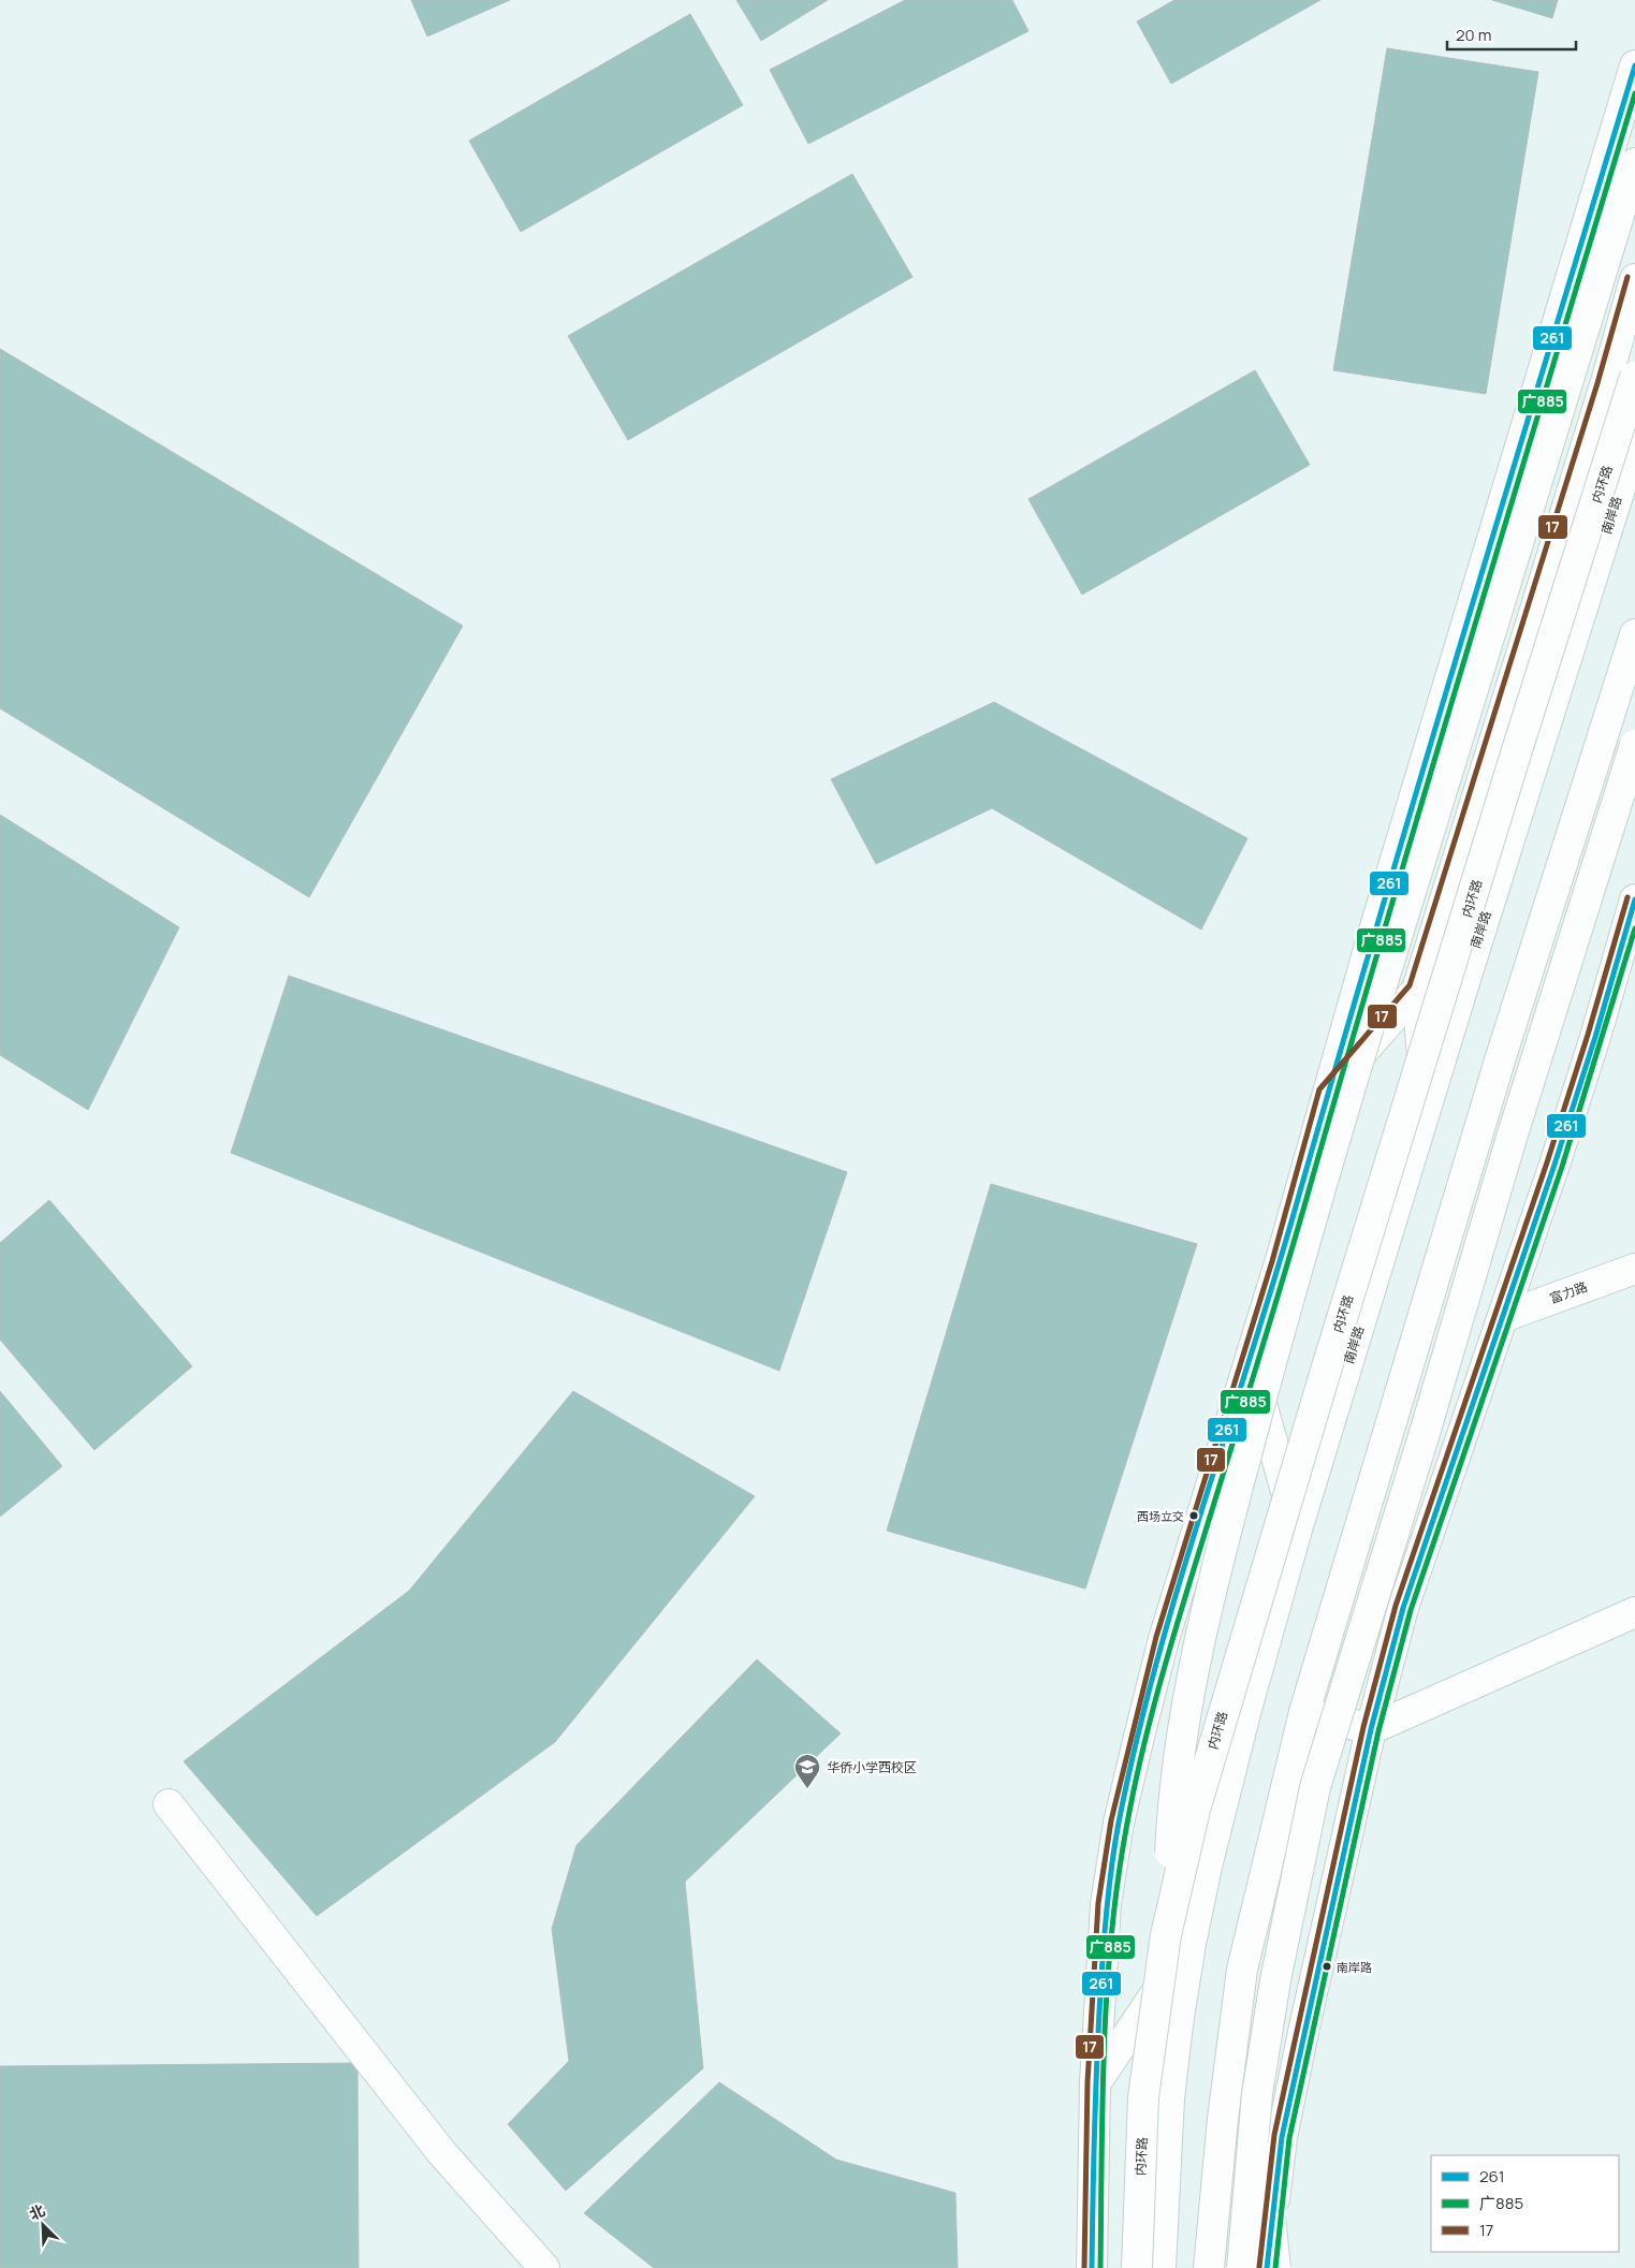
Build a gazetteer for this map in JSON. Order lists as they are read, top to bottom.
{
  "streets": {
    "main road": ["内环路", "南岸路", "富力路"]
  },
  "crossings": [
    ["内环路", "南岸路"]
  ],
  "places": {
    "other": ["西场立交", "南岸路"],
    "school or university": ["华侨小学西校区"]
  },
  "lines": ["transit line 261", "transit line 广885", "transit line 17"],
  "legend": ["261", "广885", "17"],
  "scale_bar": "20 m",
  "north": "top left"
}
